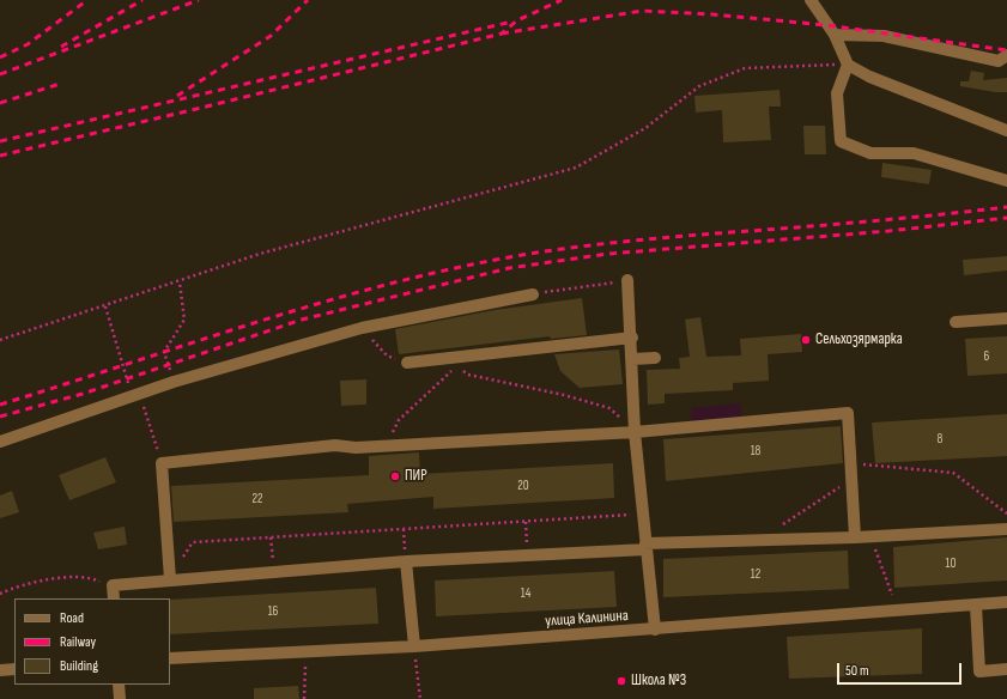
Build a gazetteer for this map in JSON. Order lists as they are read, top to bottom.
{
  "streets": {
    "street": ["улица Калинина"]
  },
  "places": ["Сельхозярмарка", "ПИР", "Школа №3"],
  "house_numbers": [
    "6",
    "8",
    "18",
    "20",
    "22",
    "10",
    "12",
    "14",
    "16"
  ],
  "legend": ["Road", "Railway", "Building"],
  "scale_bar": "50 m"
}
